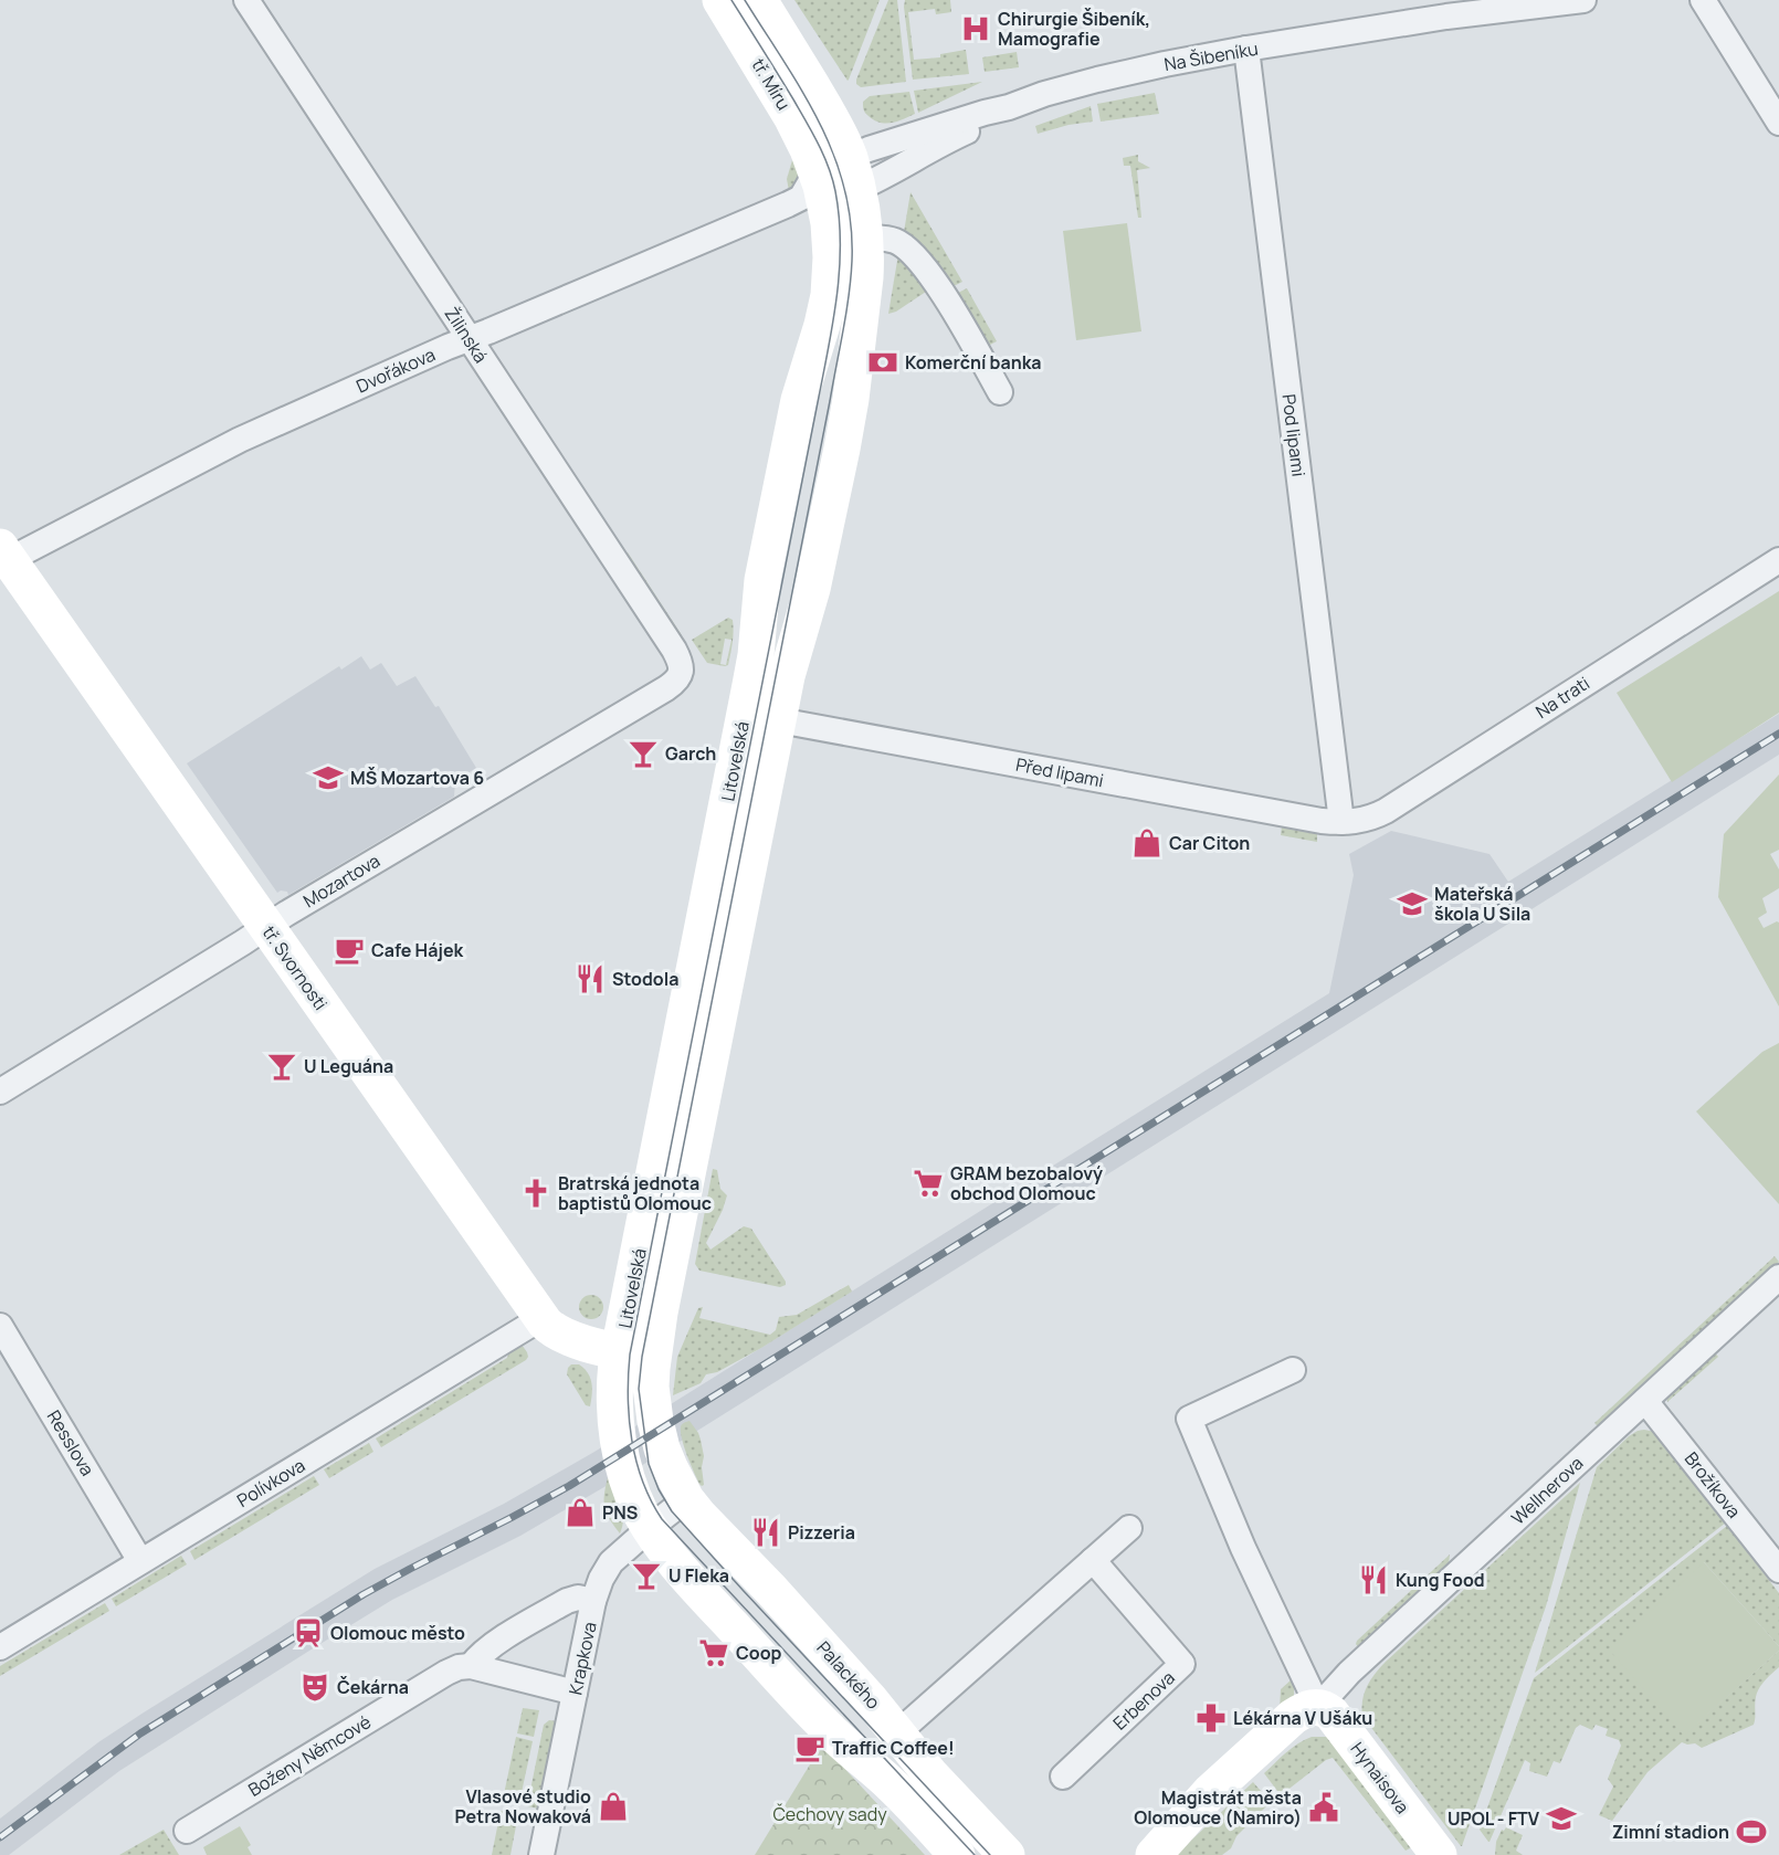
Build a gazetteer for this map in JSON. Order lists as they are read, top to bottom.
{
  "streets": {
    "main road": [
      "tř. Míru",
      "Litovelská",
      "tř. Svornosti",
      "Wellnerova",
      "Palackého",
      "Hynaisova"
    ],
    "street": [
      "Na Šibeníku",
      "Žilinská",
      "Dvořákova",
      "Pod lipami",
      "Na trati",
      "Před lipami",
      "Mozartova",
      "Resslova",
      "Polívkova",
      "Brožíkova",
      "Krapkova",
      "Erbenova",
      "Boženy Němcové"
    ]
  },
  "crossings": [
    ["Na Šibeníku", "tř. Míru"],
    ["Na Šibeníku", "Dvořákova"],
    ["Na Šibeníku", "Pod lipami"],
    ["Na Šibeníku", "Litovelská"],
    ["tř. Míru", "Dvořákova"],
    ["tř. Míru", "Litovelská"],
    ["Žilinská", "Dvořákova"],
    ["Žilinská", "Mozartova"],
    ["Dvořákova", "Litovelská"],
    ["Dvořákova", "tř. Svornosti"],
    ["Pod lipami", "Na trati"],
    ["Pod lipami", "Před lipami"],
    ["Na trati", "Před lipami"],
    ["Litovelská", "Před lipami"],
    ["Litovelská", "tř. Svornosti"],
    ["Litovelská", "Krapkova"],
    ["Litovelská", "Palackého"],
    ["Mozartova", "tř. Svornosti"],
    ["tř. Svornosti", "Polívkova"],
    ["Resslova", "Polívkova"],
    ["Brožíkova", "Wellnerova"],
    ["Wellnerova", "Hynaisova"],
    ["Krapkova", "Palackého"],
    ["Krapkova", "Boženy Němcové"]
  ],
  "parks": ["Čechovy sady"],
  "places": {
    "hospital": ["Chirurgie Šibeník, Mamografie"],
    "bank": ["Komerční banka"],
    "bar": ["Garch", "U Leguána", "U Fleka"],
    "school or university": ["MŠ Mozartova 6", "Mateřská škola U Sila", "UPOL - FTV"],
    "shop": ["Car Citon", "PNS", "Vlasové studio Petra Nowaková"],
    "cafe": ["Cafe Hájek", "Traffic Coffee!"],
    "restaurant": ["Stodola", "Pizzeria", "Kung Food"],
    "supermarket": ["GRAM bezobalový obchod Olomouc", "Coop"],
    "church": ["Bratrská jednota baptistů Olomouc"],
    "station": ["Olomouc město"],
    "theatre": ["Čekárna"],
    "pharmacy": ["Lékárna V Ušáku"],
    "public building": ["Magistrát města Olomouce (Namiro)"],
    "sports": ["Zimní stadion"]
  }
}
